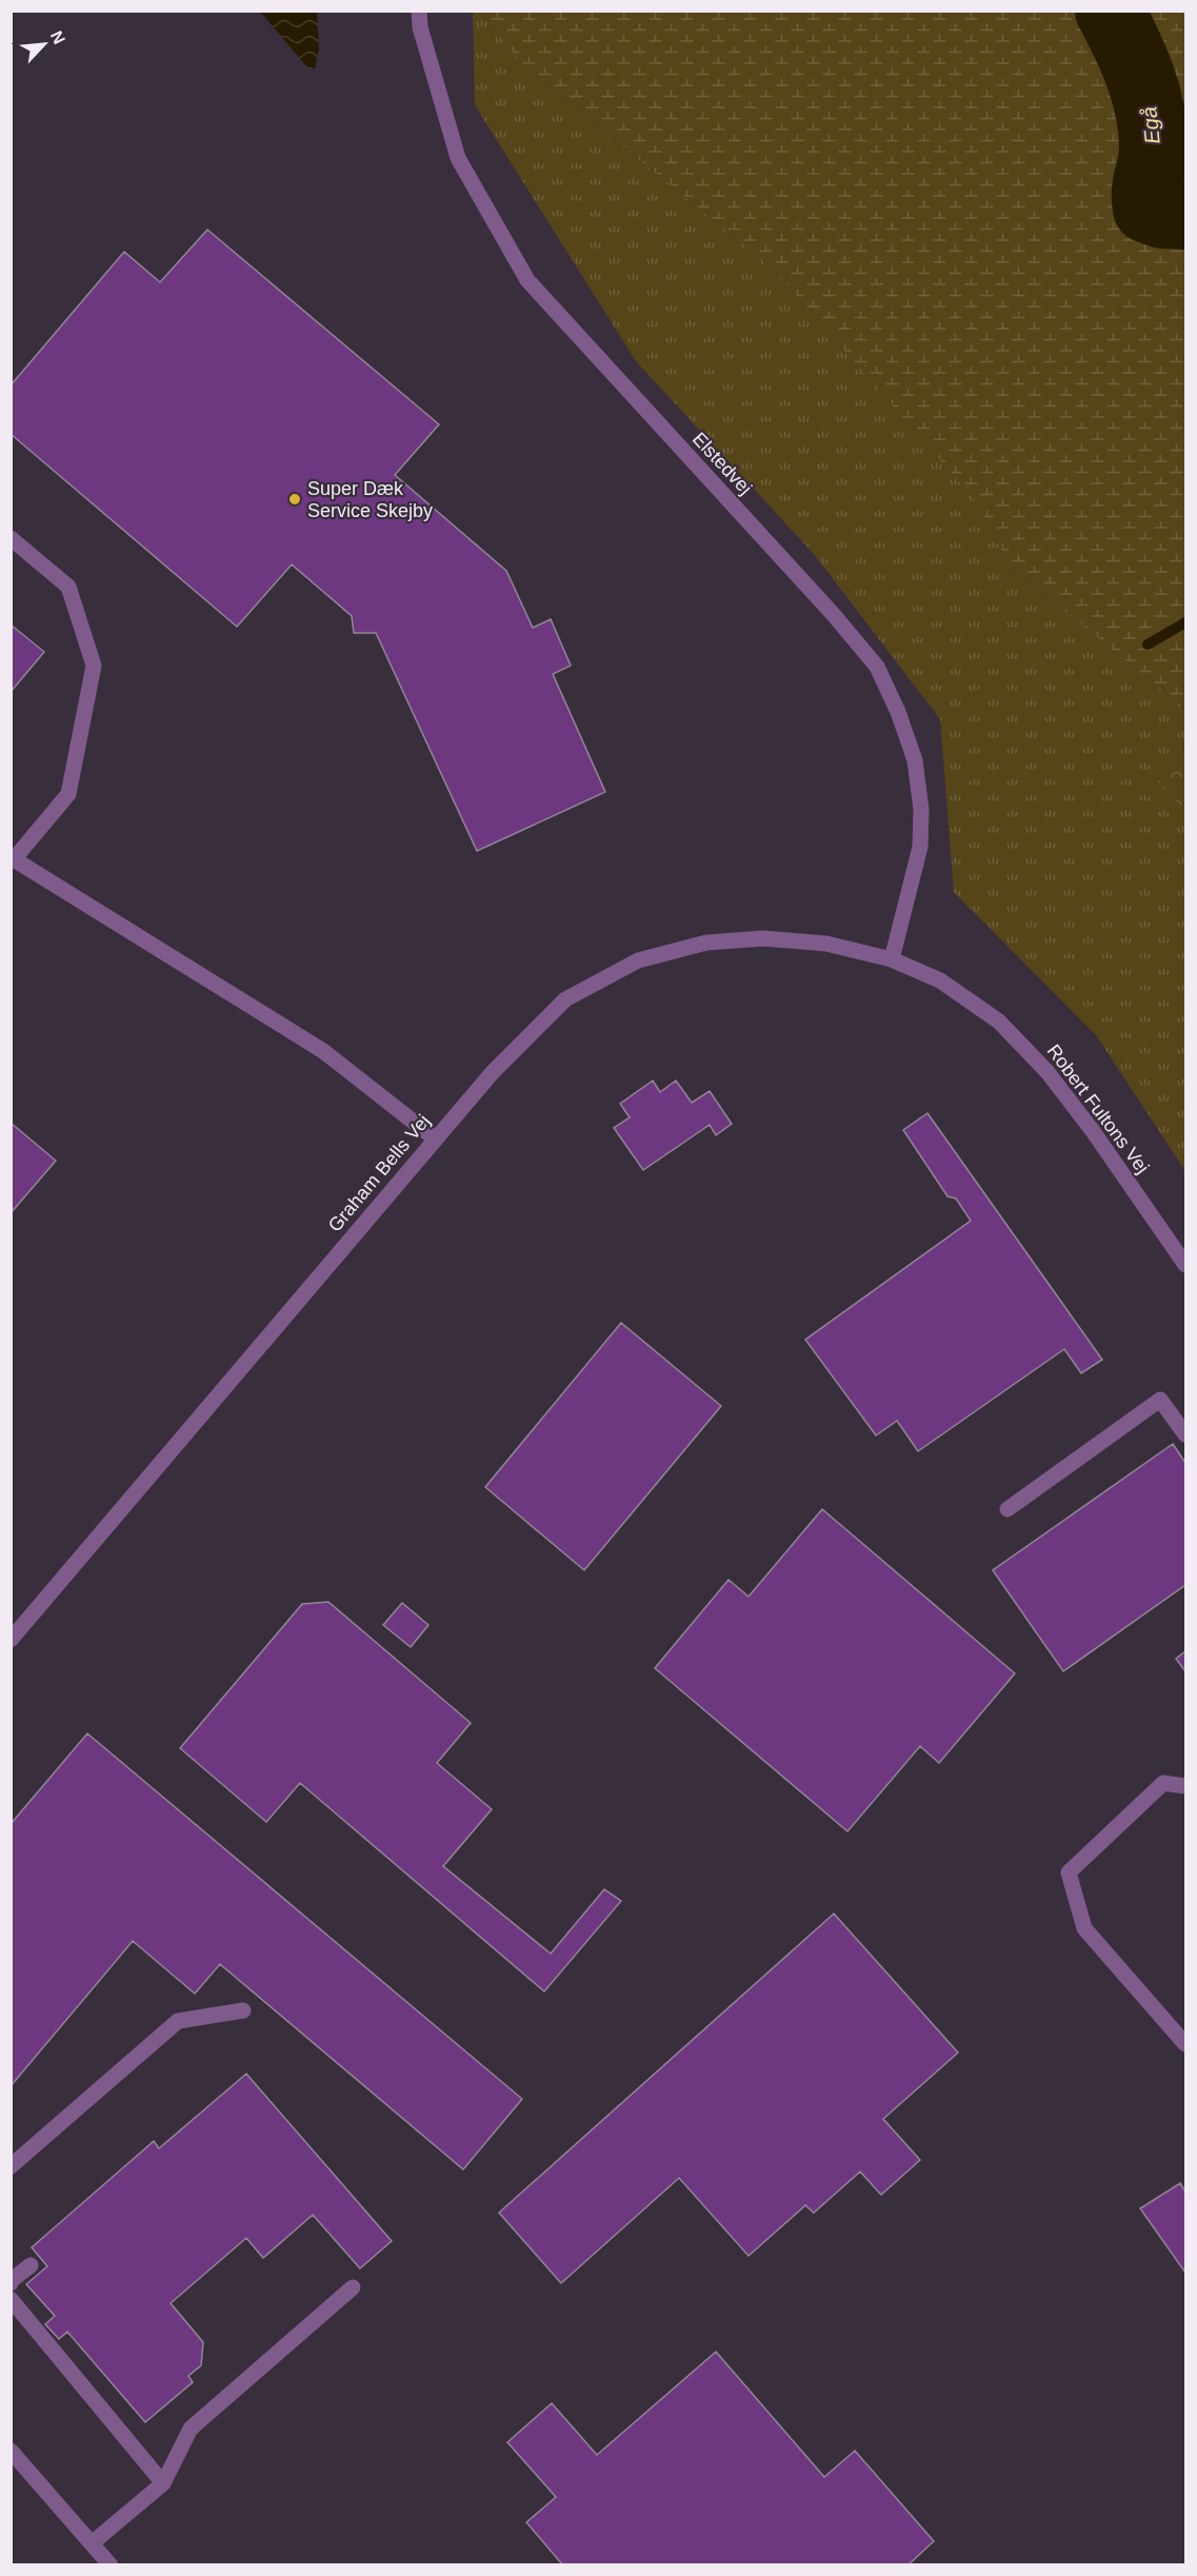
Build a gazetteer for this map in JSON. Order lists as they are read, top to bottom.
{
  "streets": {
    "street": ["Elstedvej", "Robert Fultons Vej", "Graham Bells Vej"]
  },
  "crossings": [
    ["Elstedvej", "Robert Fultons Vej"],
    ["Elstedvej", "Graham Bells Vej"],
    ["Robert Fultons Vej", "Graham Bells Vej"]
  ],
  "water": ["Egå"],
  "places": ["Super Dæk Service Skejby"],
  "north": "top right"
}
